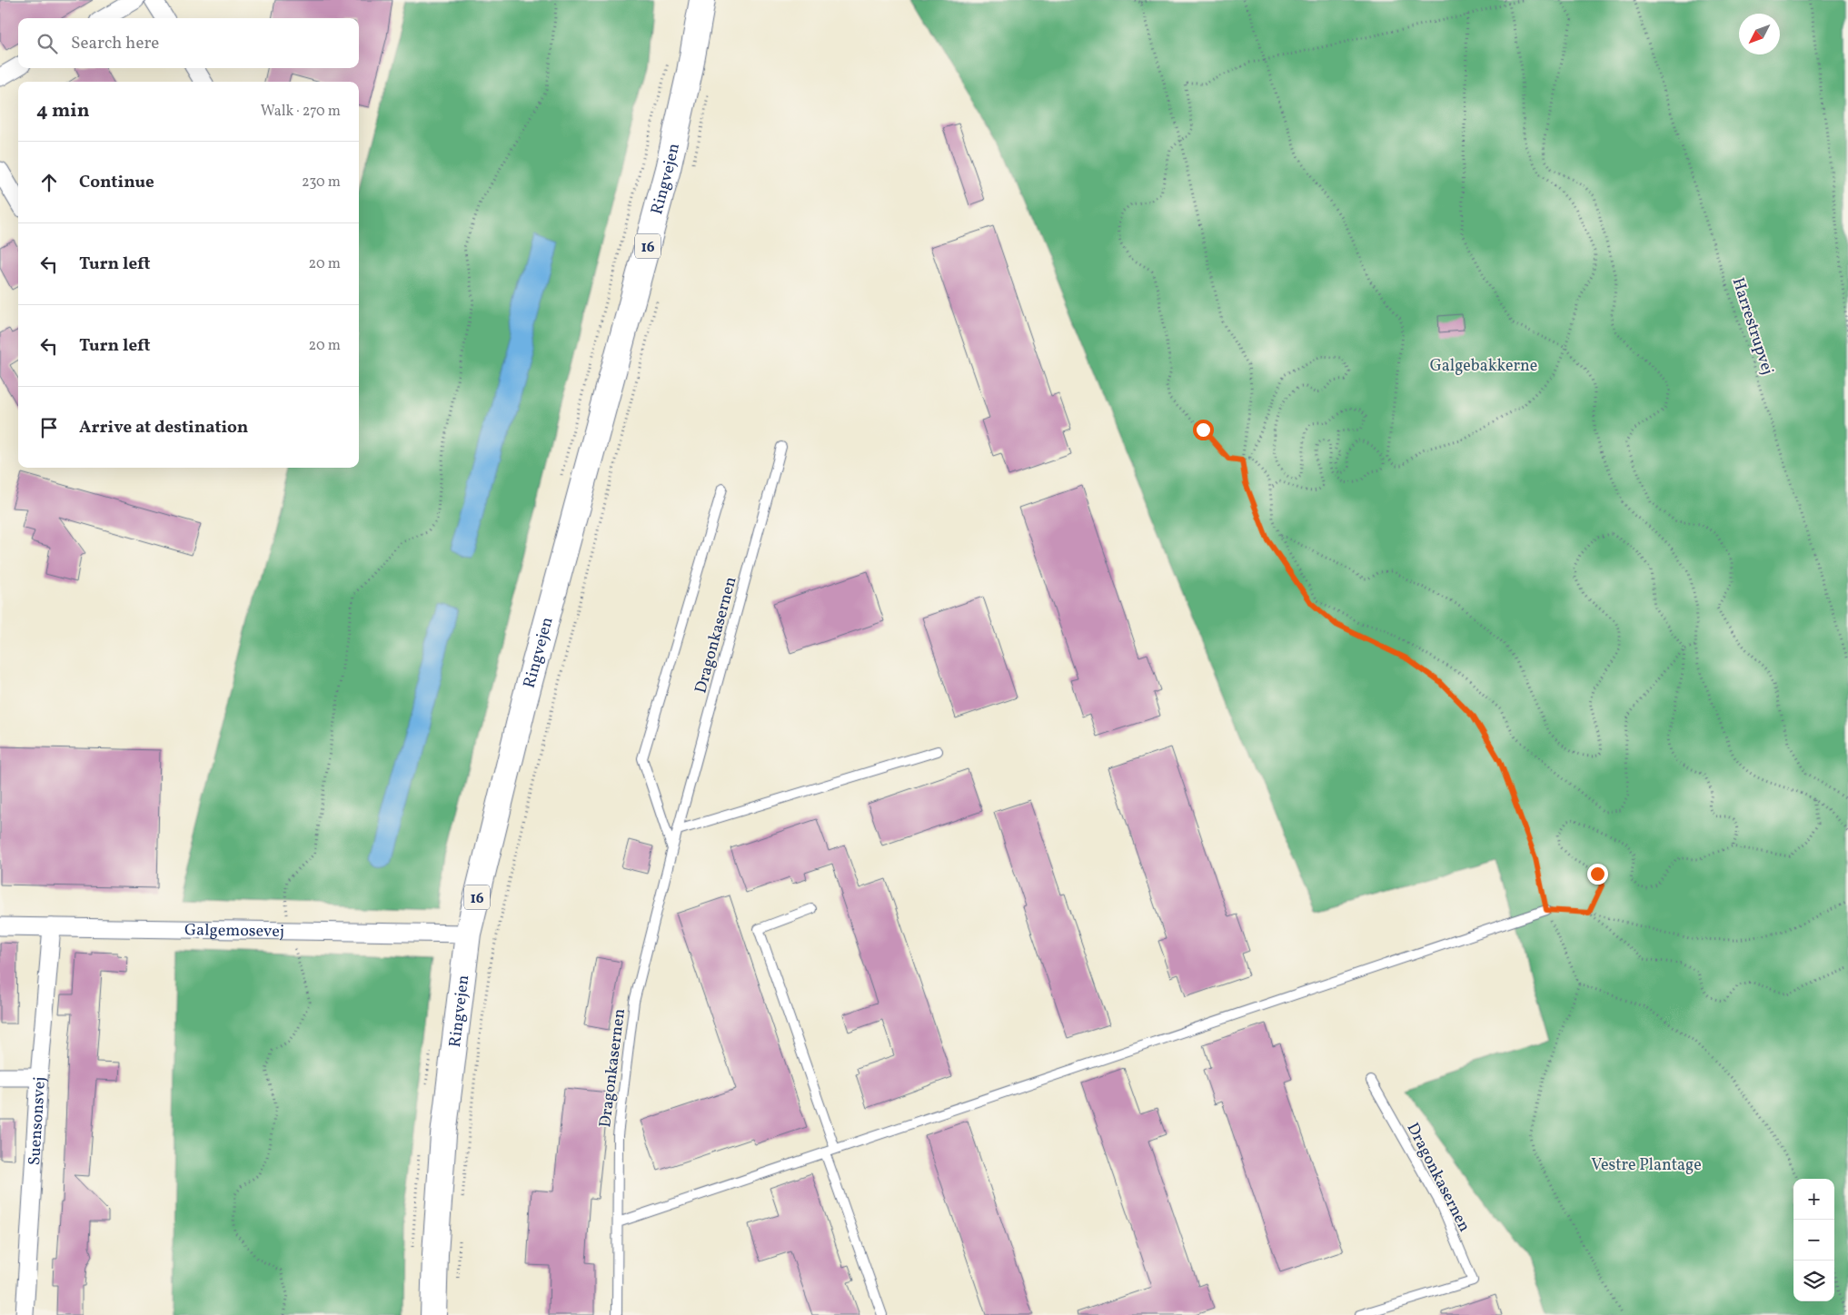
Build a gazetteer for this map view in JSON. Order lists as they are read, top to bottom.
{
  "streets": {
    "main road": ["Ringvejen", "16"],
    "street": ["Galgemosevej", "Suensonsvej"],
    "lane": ["Dragonkasernen"],
    "path": ["Harrestrupvej"]
  },
  "crossings": [
    ["Ringvejen", "Galgemosevej"],
    ["Galgemosevej", "Suensonsvej"]
  ],
  "parks": ["Galgebakkerne", "Vestre Plantage"],
  "north": "bottom left",
  "page": {
    "search": "Search here",
    "heading": ["4 min", "Walk · 270 m"],
    "list": [
      ["Continue", "230 m"],
      ["Turn left", "20 m"],
      ["Turn left", "20 m"],
      "Arrive at destination"
    ],
    "map_buttons": ["+", "−"]
  }
}
